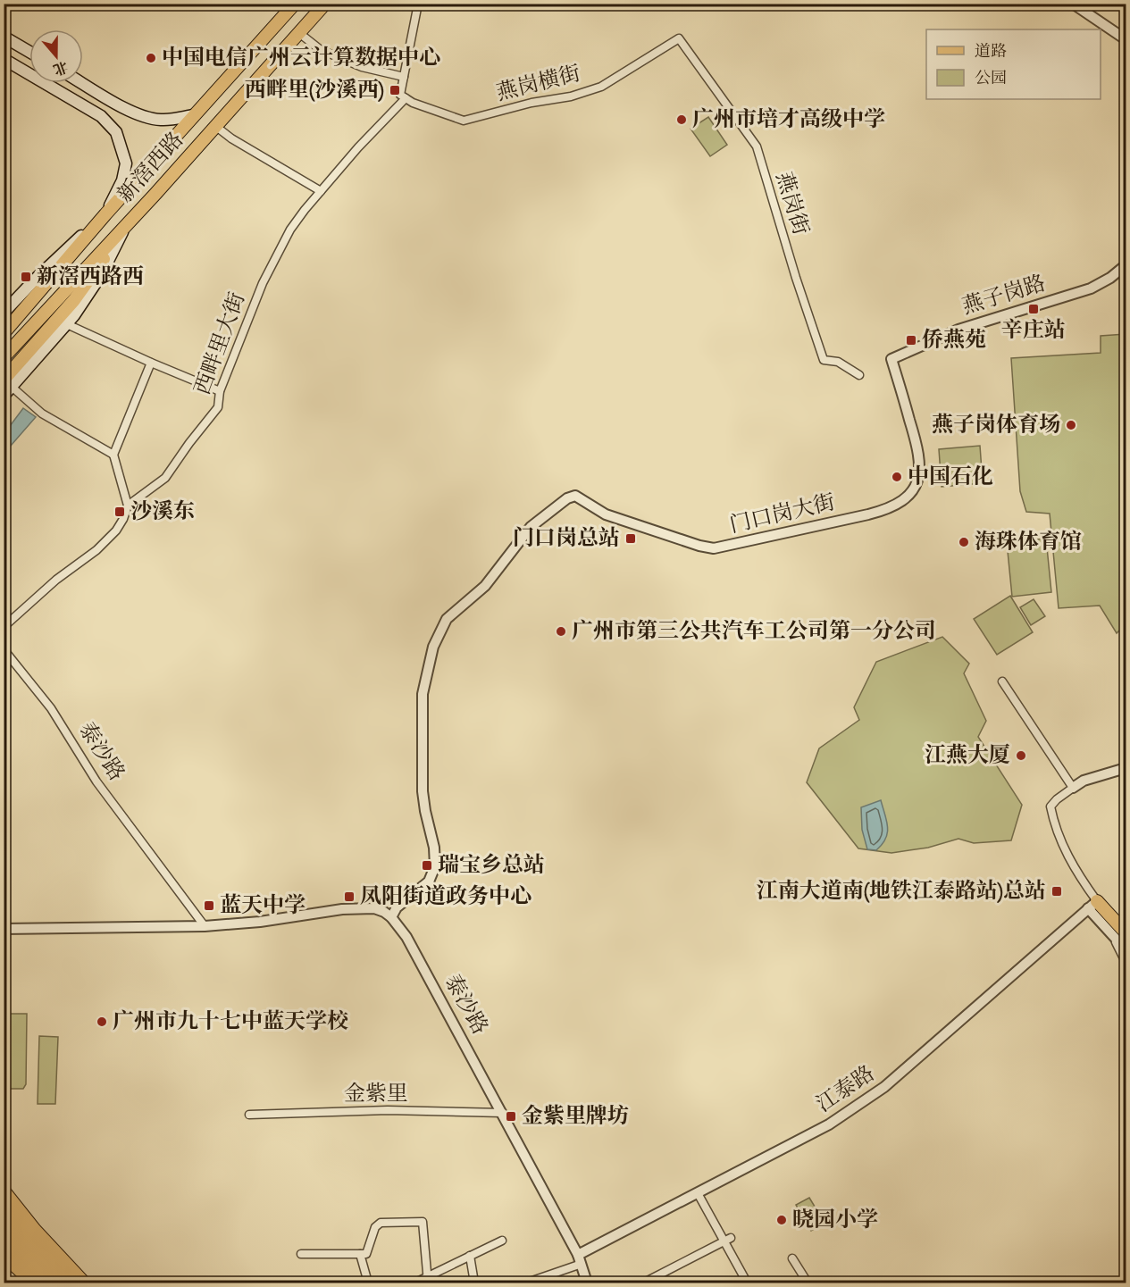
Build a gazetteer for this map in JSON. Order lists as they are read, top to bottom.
{
  "streets": {
    "main road": ["新滘西路"],
    "street": [
      "燕岗横街",
      "燕岗街",
      "燕子岗路",
      "西畔里大街",
      "门口岗大街",
      "泰沙路",
      "江泰路",
      "金紫里"
    ]
  },
  "crossings": [
    ["燕岗横街", "燕岗街"],
    ["燕岗横街", "西畔里大街"],
    ["燕子岗路", "门口岗大街"],
    ["门口岗大街", "泰沙路"],
    ["泰沙路", "江泰路"],
    ["泰沙路", "金紫里"]
  ],
  "places": {
    "other": [
      "中国电信广州云计算数据中心",
      "广州市培才高级中学",
      "燕子岗体育场",
      "中国石化",
      "海珠体育馆",
      "广州市第三公共汽车工公司第一分公司",
      "江燕大厦",
      "广州市九十七中蓝天学校",
      "晓园小学"
    ],
    "transit": [
      "西畔里(沙溪西)",
      "新滘西路西",
      "辛庄站",
      "侨燕苑",
      "沙溪东",
      "门口岗总站",
      "瑞宝乡总站",
      "江南大道南(地铁江泰路站)总站",
      "凤阳街道政务中心",
      "蓝天中学",
      "金紫里牌坊"
    ]
  },
  "legend": ["道路", "公园"],
  "north": "bottom"
}
